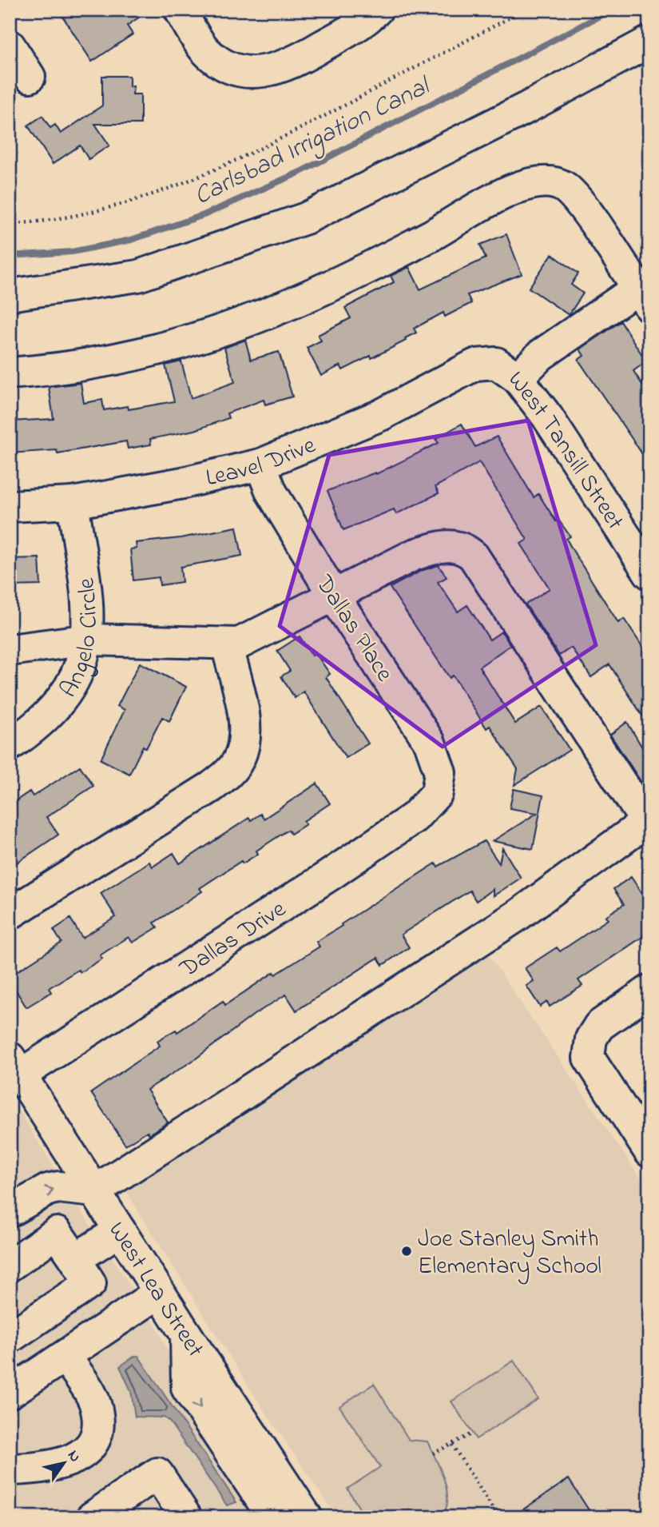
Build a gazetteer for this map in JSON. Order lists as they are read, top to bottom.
{
  "streets": {
    "street": [
      "West Tansill Street",
      "Leavel Drive",
      "Dallas Place",
      "Angelo Circle",
      "Dallas Drive",
      "West Lea Street"
    ]
  },
  "crossings": [
    ["West Tansill Street", "Leavel Drive"],
    ["Leavel Drive", "Dallas Place"],
    ["Leavel Drive", "Angelo Circle"],
    ["Dallas Place", "Dallas Drive"],
    ["Dallas Drive", "West Lea Street"]
  ],
  "water": ["Carlsbad Irrigation Canal"],
  "places": ["Joe Stanley Smith Elementary School"],
  "north": "top right"
}
